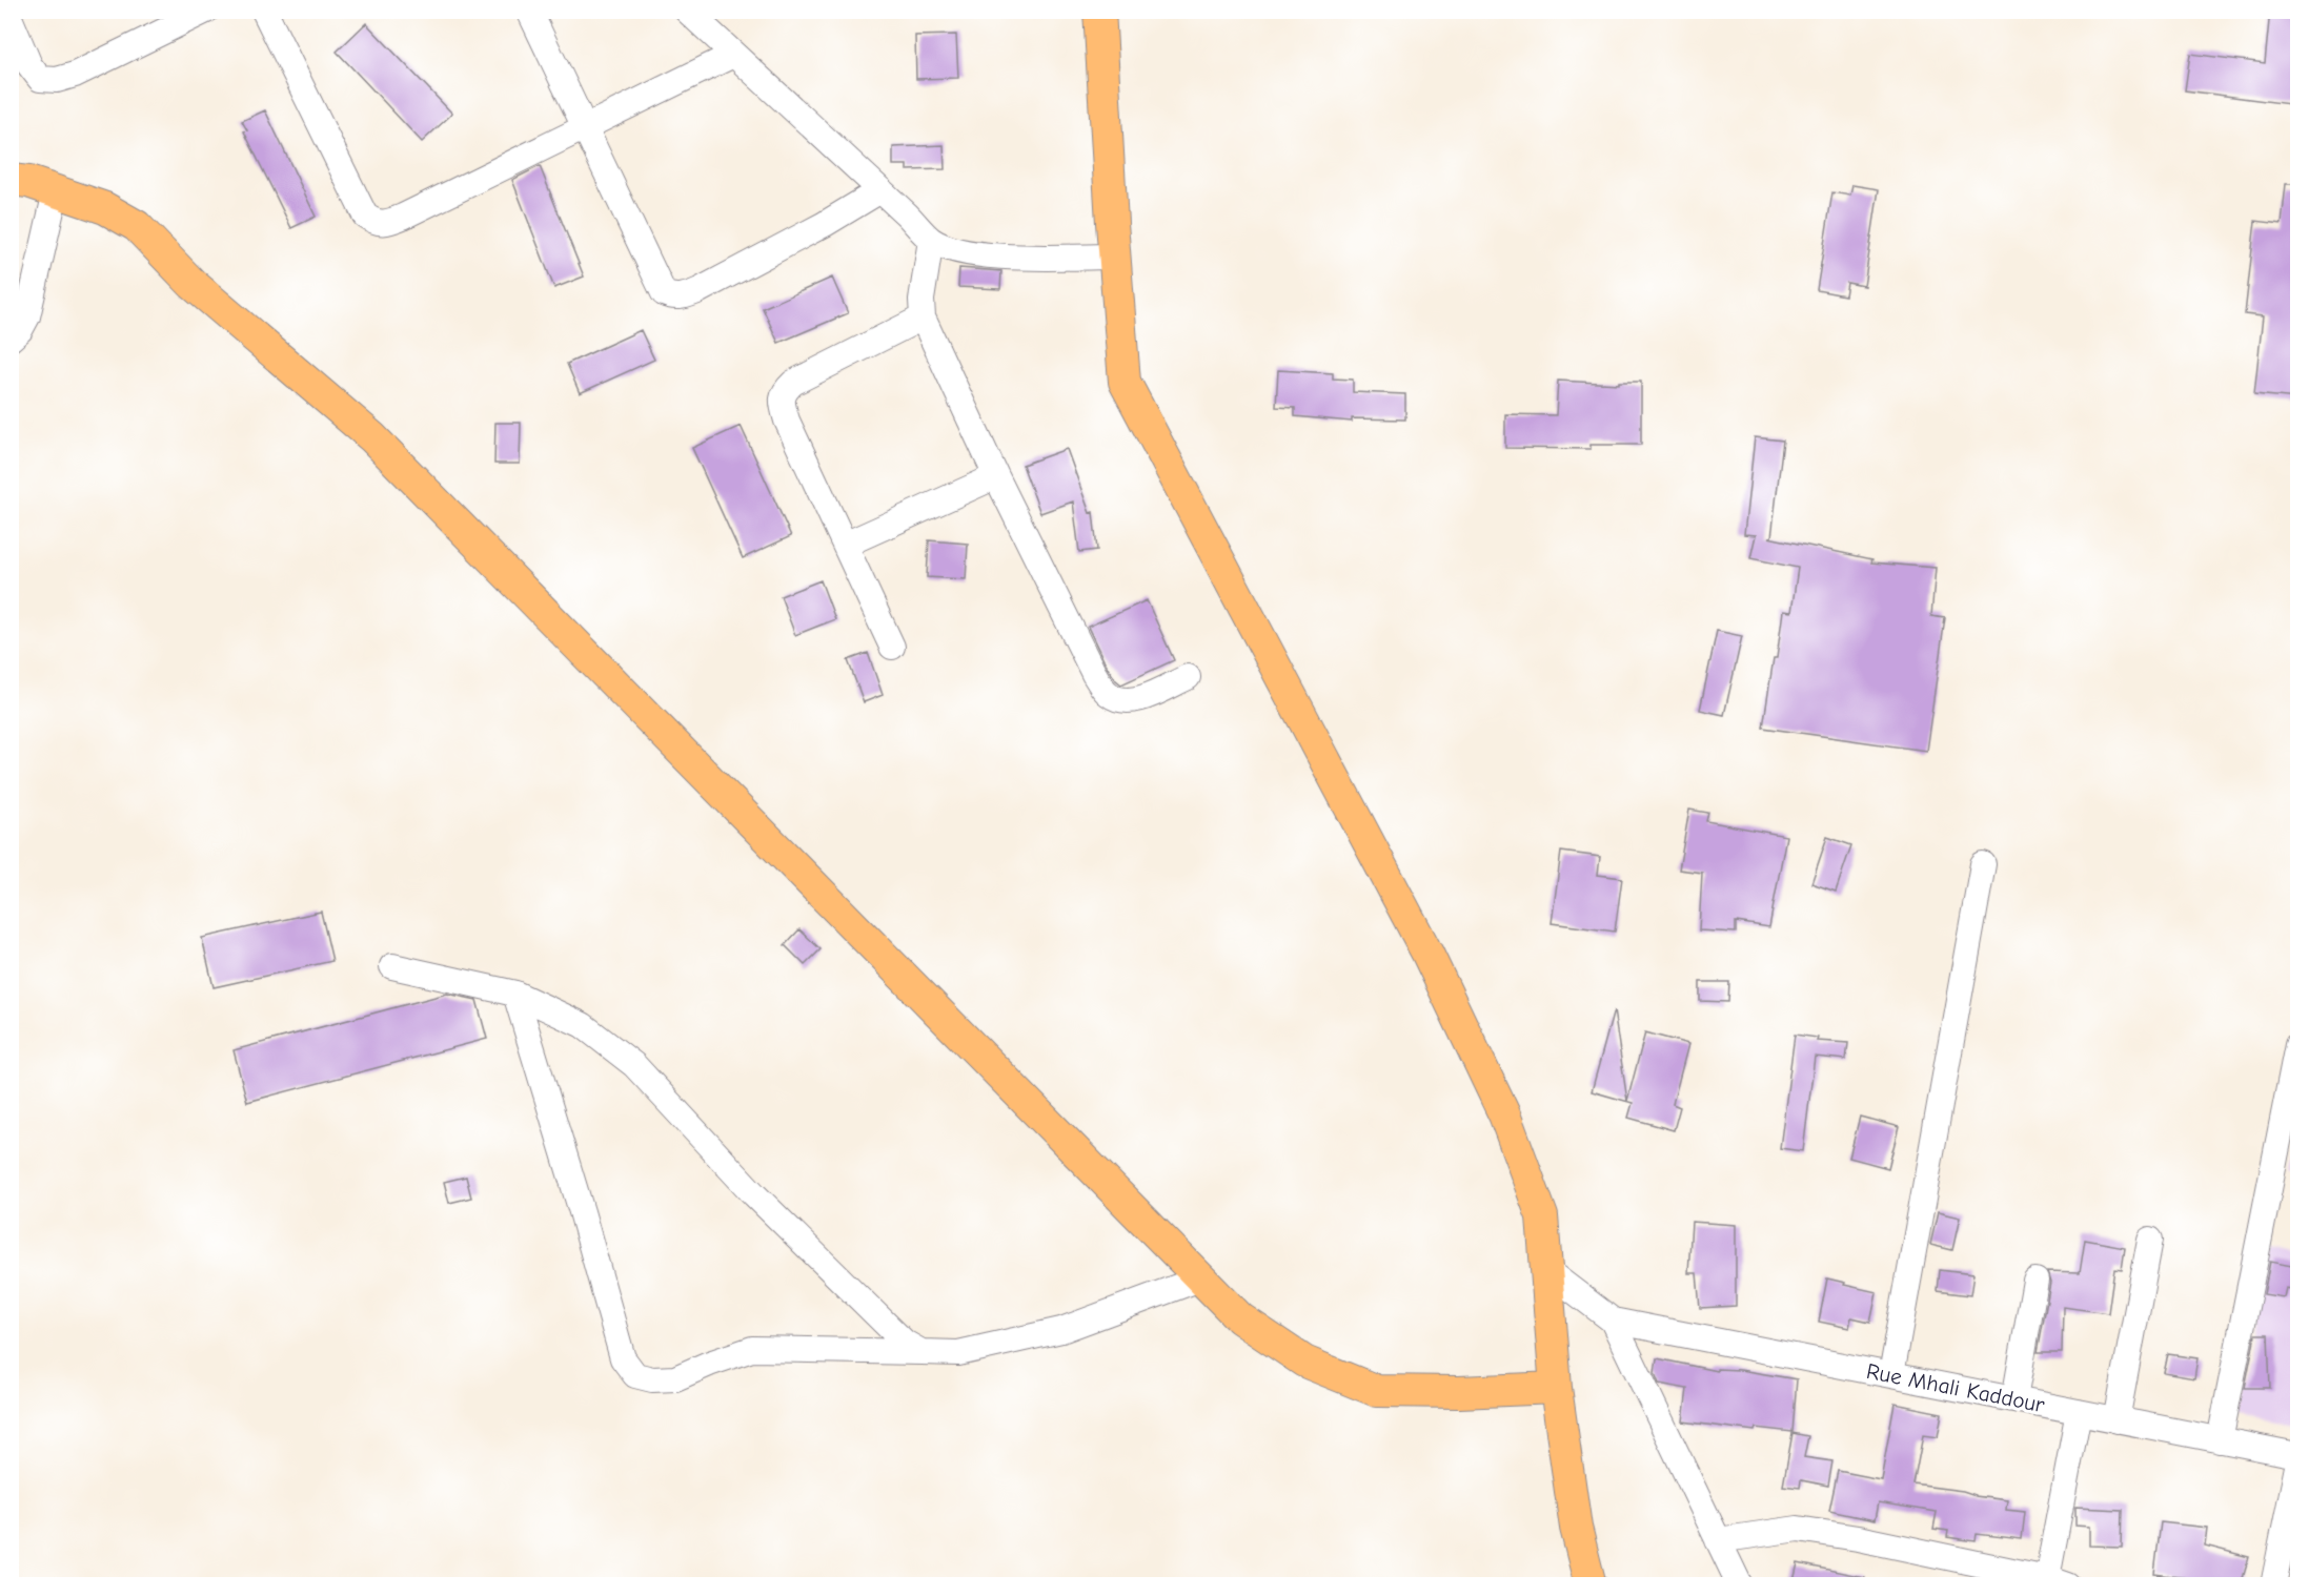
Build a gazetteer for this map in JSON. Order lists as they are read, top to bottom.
{
  "streets": {
    "street": ["Rue Mhali Kaddour"]
  }
}
